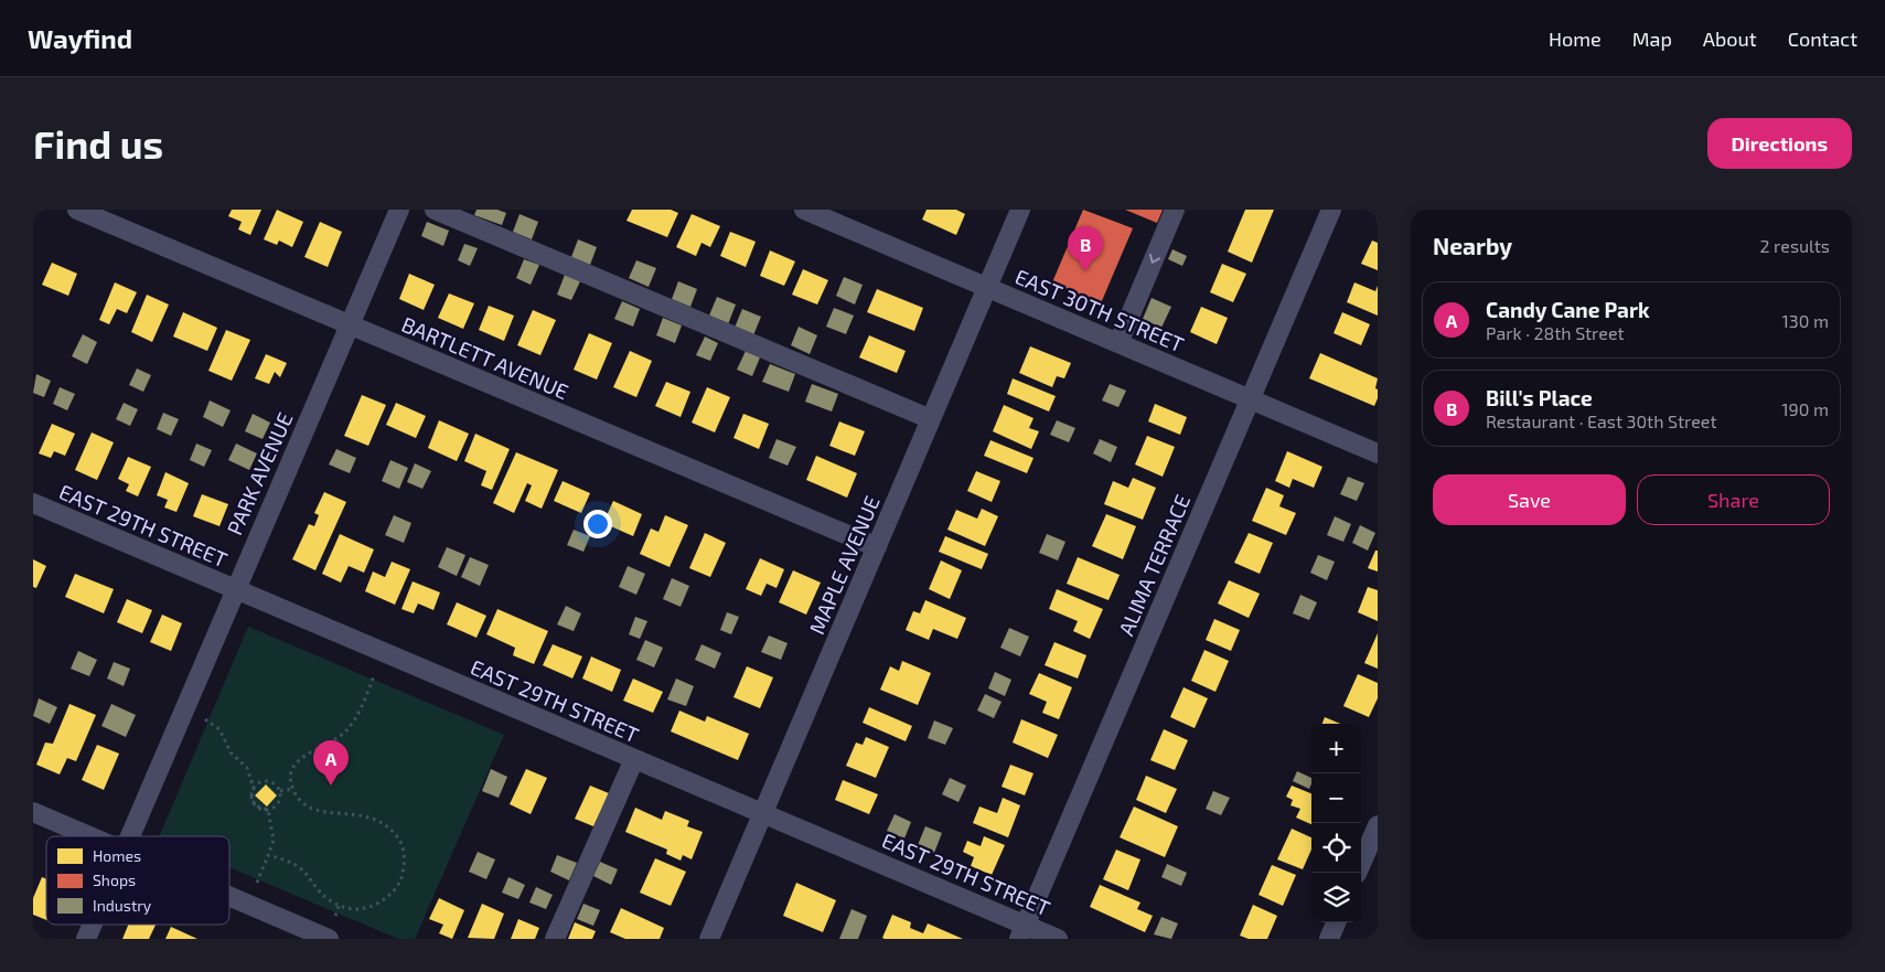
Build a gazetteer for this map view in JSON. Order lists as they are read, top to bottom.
{
  "streets": {
    "street": [
      "EAST 30TH STREET",
      "BARTLETT AVENUE",
      "PARK AVENUE",
      "EAST 29TH STREET",
      "MAPLE AVENUE",
      "ALIMA TERRACE"
    ]
  },
  "crossings": [
    ["EAST 30TH STREET", "MAPLE AVENUE"],
    ["EAST 30TH STREET", "ALIMA TERRACE"],
    ["BARTLETT AVENUE", "PARK AVENUE"],
    ["BARTLETT AVENUE", "MAPLE AVENUE"],
    ["PARK AVENUE", "EAST 29TH STREET"],
    ["EAST 29TH STREET", "MAPLE AVENUE"],
    ["EAST 29TH STREET", "ALIMA TERRACE"]
  ],
  "legend": ["Homes", "Shops", "Industry"],
  "page": {
    "header": "Wayfind",
    "nav": [
      "Home",
      "Map",
      "About",
      "Contact"
    ],
    "buttons": [
      "Directions",
      ["Save", "Share"]
    ],
    "title": "Find us",
    "heading": ["Nearby", "2 results"],
    "pins": ["B", "A"],
    "list": [
      {
        "mark": "A",
        "name": "Candy Cane Park",
        "note": "Park · 28th Street",
        "value": "130 m"
      },
      {
        "mark": "B",
        "name": "Bill's Place",
        "note": "Restaurant · East 30th Street",
        "value": "190 m"
      }
    ],
    "map_buttons": ["+", "−"]
  }
}
